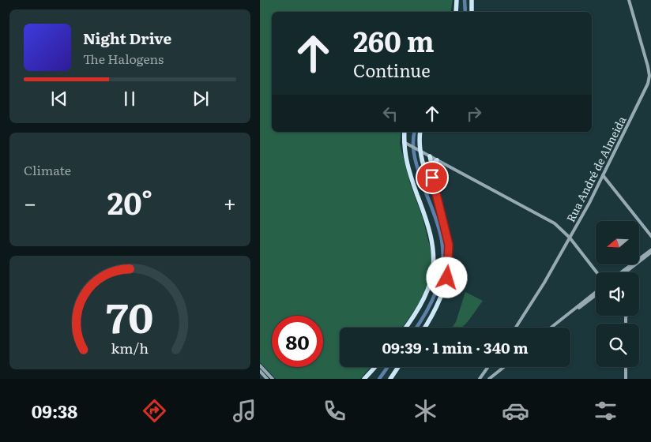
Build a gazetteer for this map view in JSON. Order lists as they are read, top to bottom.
{
  "streets": {
    "main road": ["Rua André de Almeida"]
  },
  "north": "left",
  "page": {
    "turn": ["260 m", "Continue"],
    "song": ["Night Drive", "The Halogens"],
    "tile": "Climate",
    "heat": ["−", "20°", "+"],
    "limit": "80",
    "trip": "09:39 · 1 min · 340 m",
    "tabs": "09:38",
    "gauge": ["70", "km/h"]
  }
}
